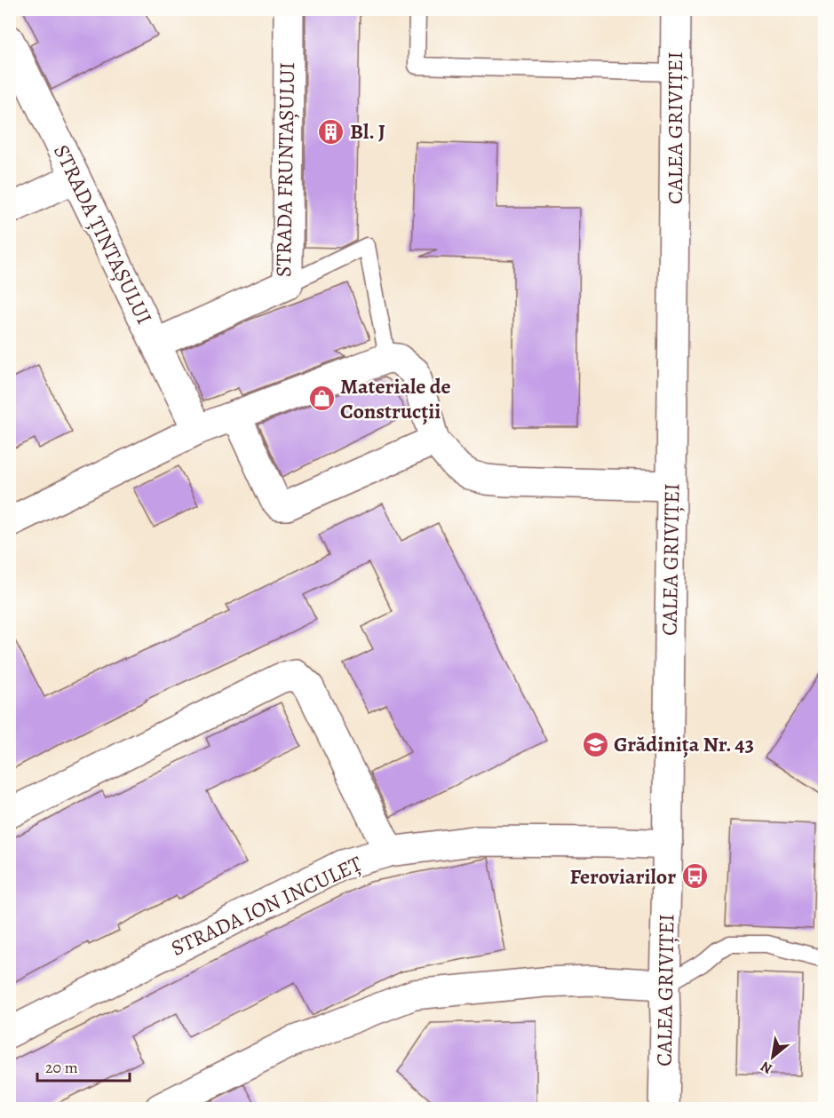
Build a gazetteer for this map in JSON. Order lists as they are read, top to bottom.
{
  "streets": {
    "street": [
      "CALEA GRIVIȚEI",
      "STRADA FRUNTAȘULUI",
      "STRADA ȚINTAȘULUI",
      "STRADA ION INCULEȚ"
    ]
  },
  "crossings": [
    ["CALEA GRIVIȚEI", "STRADA ION INCULEȚ"],
    ["STRADA FRUNTAȘULUI", "STRADA ȚINTAȘULUI"]
  ],
  "places": {
    "building": ["Bl. J"],
    "shop": ["Materiale de Construcții"],
    "school or university": ["Grădinița Nr. 43"],
    "bus stop": ["Feroviarilor"]
  },
  "scale_bar": "20 m",
  "north": "bottom left"
}
